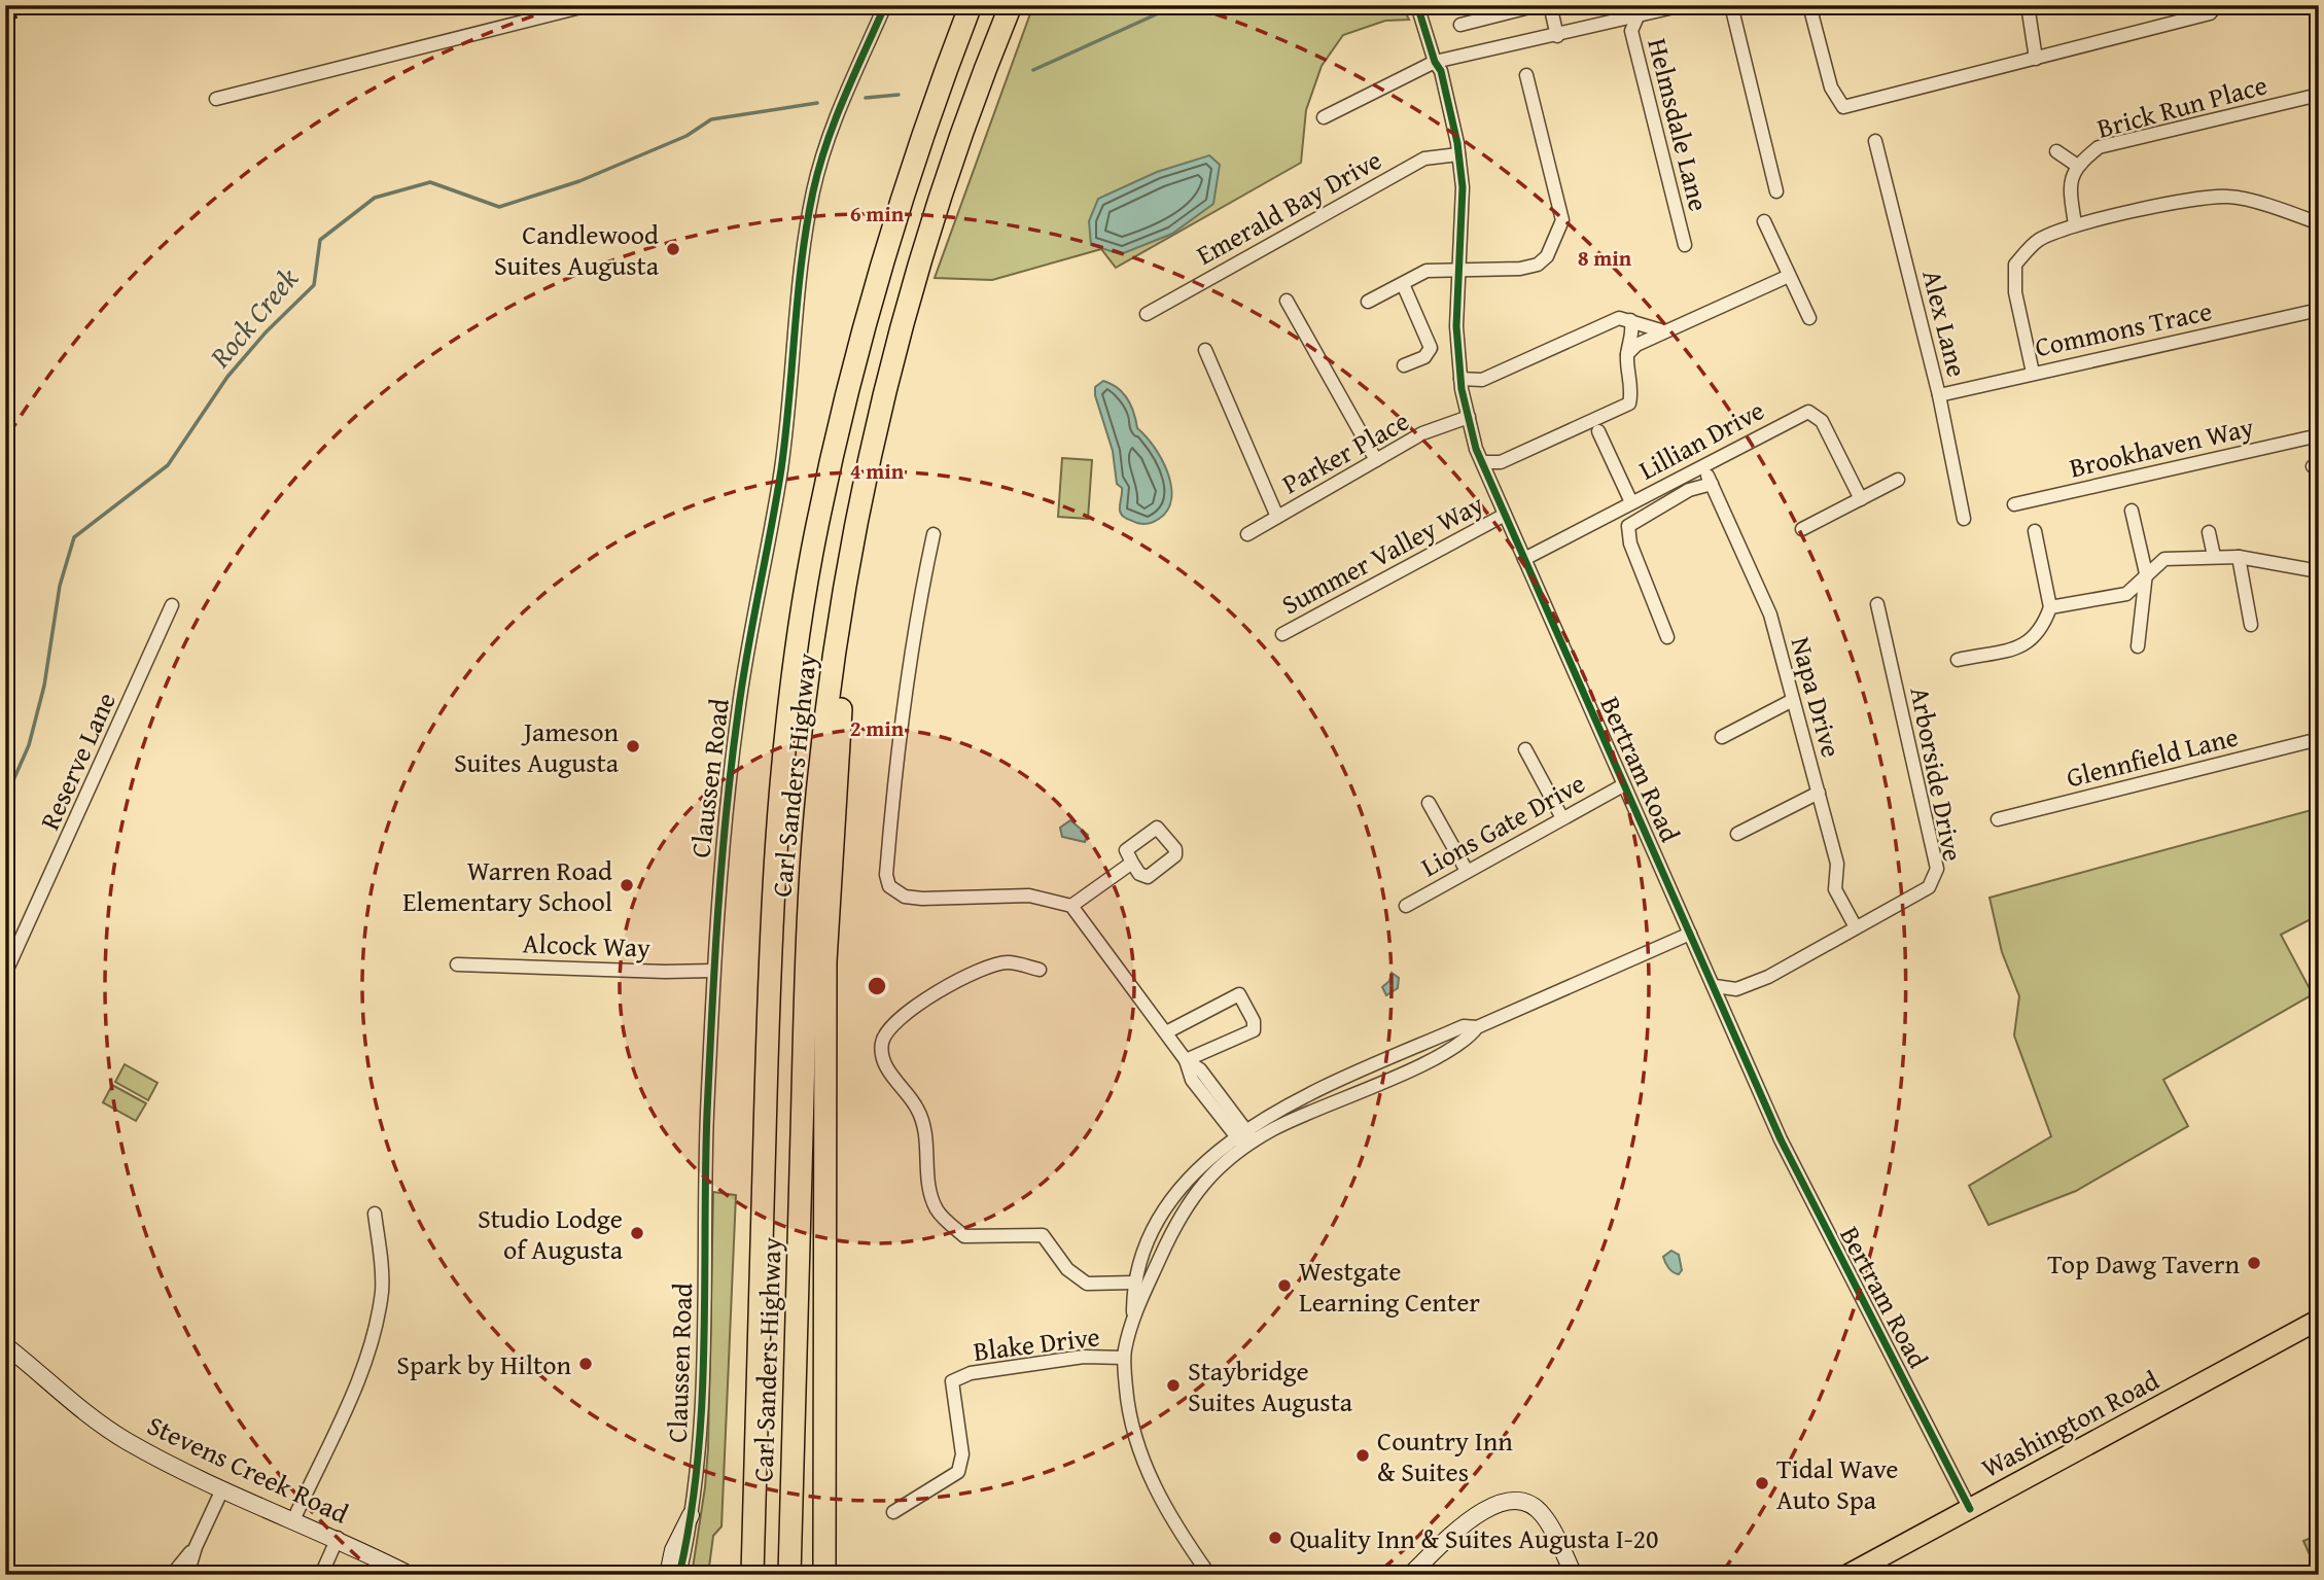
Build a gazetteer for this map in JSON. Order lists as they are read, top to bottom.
{
  "streets": {
    "highway": ["Carl Sanders Highway"],
    "main road": ["Washington Road"],
    "street": [
      "Brick Run Place",
      "Helmsdale Lane",
      "Emerald Bay Drive",
      "Alex Lane",
      "Commons Trace",
      "Lillian Drive",
      "Brookhaven Way",
      "Parker Place",
      "Summer Valley Way",
      "Napa Drive",
      "Glennfield Lane",
      "Reserve Lane",
      "Bertram Road",
      "Arborside Drive",
      "Claussen Road",
      "Lions Gate Drive",
      "Alcock Way",
      "Blake Drive",
      "Stevens Creek Road"
    ]
  },
  "crossings": [
    ["Emerald Bay Drive", "Bertram Road"],
    ["Alex Lane", "Commons Trace"],
    ["Lillian Drive", "Bertram Road"],
    ["Parker Place", "Bertram Road"],
    ["Summer Valley Way", "Bertram Road"],
    ["Napa Drive", "Arborside Drive"],
    ["Bertram Road", "Arborside Drive"],
    ["Bertram Road", "Lions Gate Drive"],
    ["Bertram Road", "Washington Road"],
    ["Claussen Road", "Alcock Way"]
  ],
  "water": ["Rock Creek"],
  "places": [
    "Candlewood Suites Augusta",
    "Jameson Suites Augusta",
    "Warren Road Elementary School",
    "Studio Lodge of Augusta",
    "Top Dawg Tavern",
    "Westgate Learning Center",
    "Spark by Hilton",
    "Staybridge Suites Augusta",
    "Country Inn & Suites",
    "Tidal Wave Auto Spa",
    "Quality Inn & Suites Augusta I-20"
  ],
  "rings": [
    "6 min",
    "8 min",
    "4 min",
    "2 min"
  ]
}
